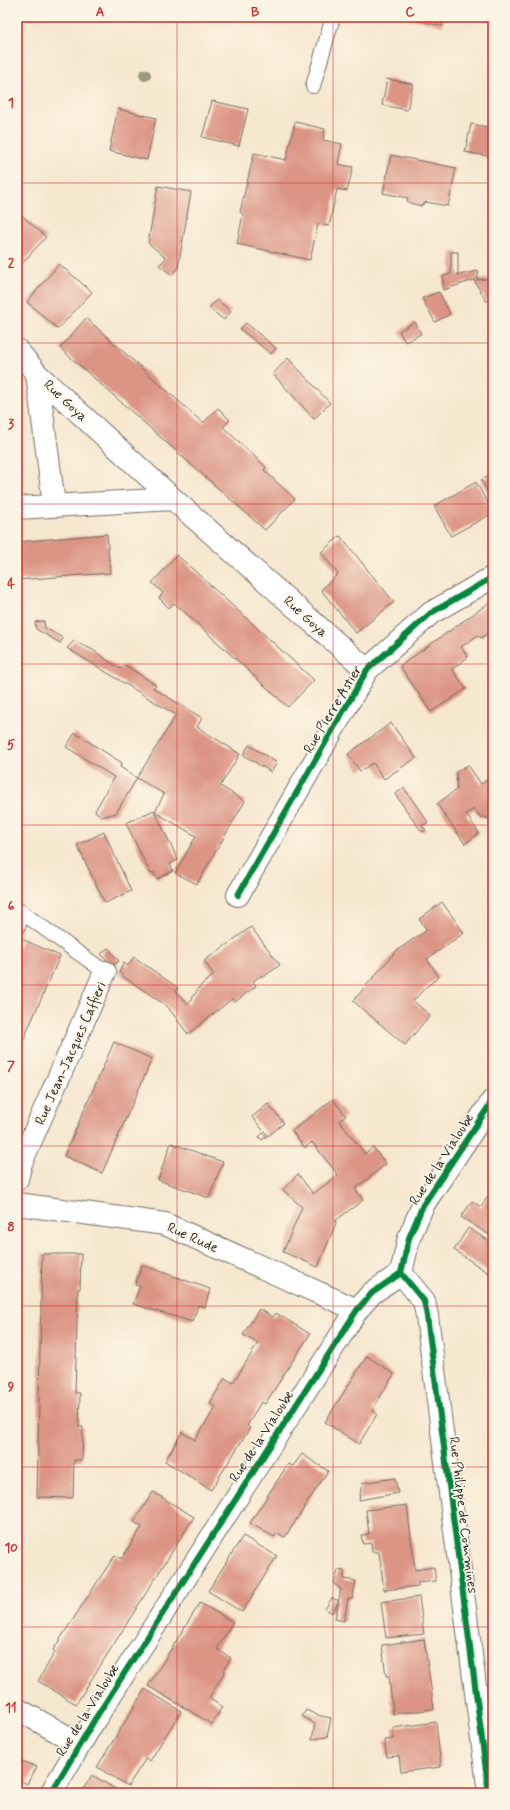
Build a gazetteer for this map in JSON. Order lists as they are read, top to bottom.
{
  "streets": {
    "street": [
      "Rue Goya",
      "Rue Pierre Astier",
      "Rue Jean-Jacques Caffieri",
      "Rue de la Vialoube",
      "Rue Rude",
      "Rue Philippe de Commines"
    ]
  },
  "crossings": [
    ["Rue Goya", "Rue Pierre Astier"],
    ["Rue de la Vialoube", "Rue Rude"],
    ["Rue de la Vialoube", "Rue Philippe de Commines"]
  ],
  "grid": {
    "columns": ["A", "B", "C"],
    "rows": [
      "1",
      "2",
      "3",
      "4",
      "5",
      "6",
      "7",
      "8",
      "9",
      "10",
      "11"
    ]
  }
}
